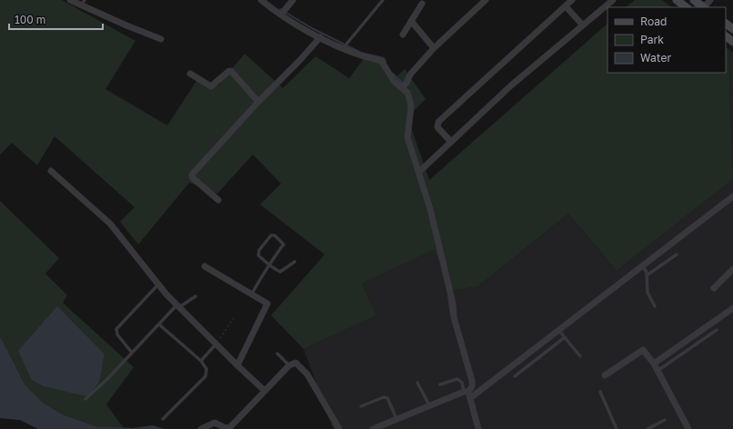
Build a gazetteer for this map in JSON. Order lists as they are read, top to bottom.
{
  "legend": ["Road", "Park", "Water"],
  "scale_bar": "100 m"
}
